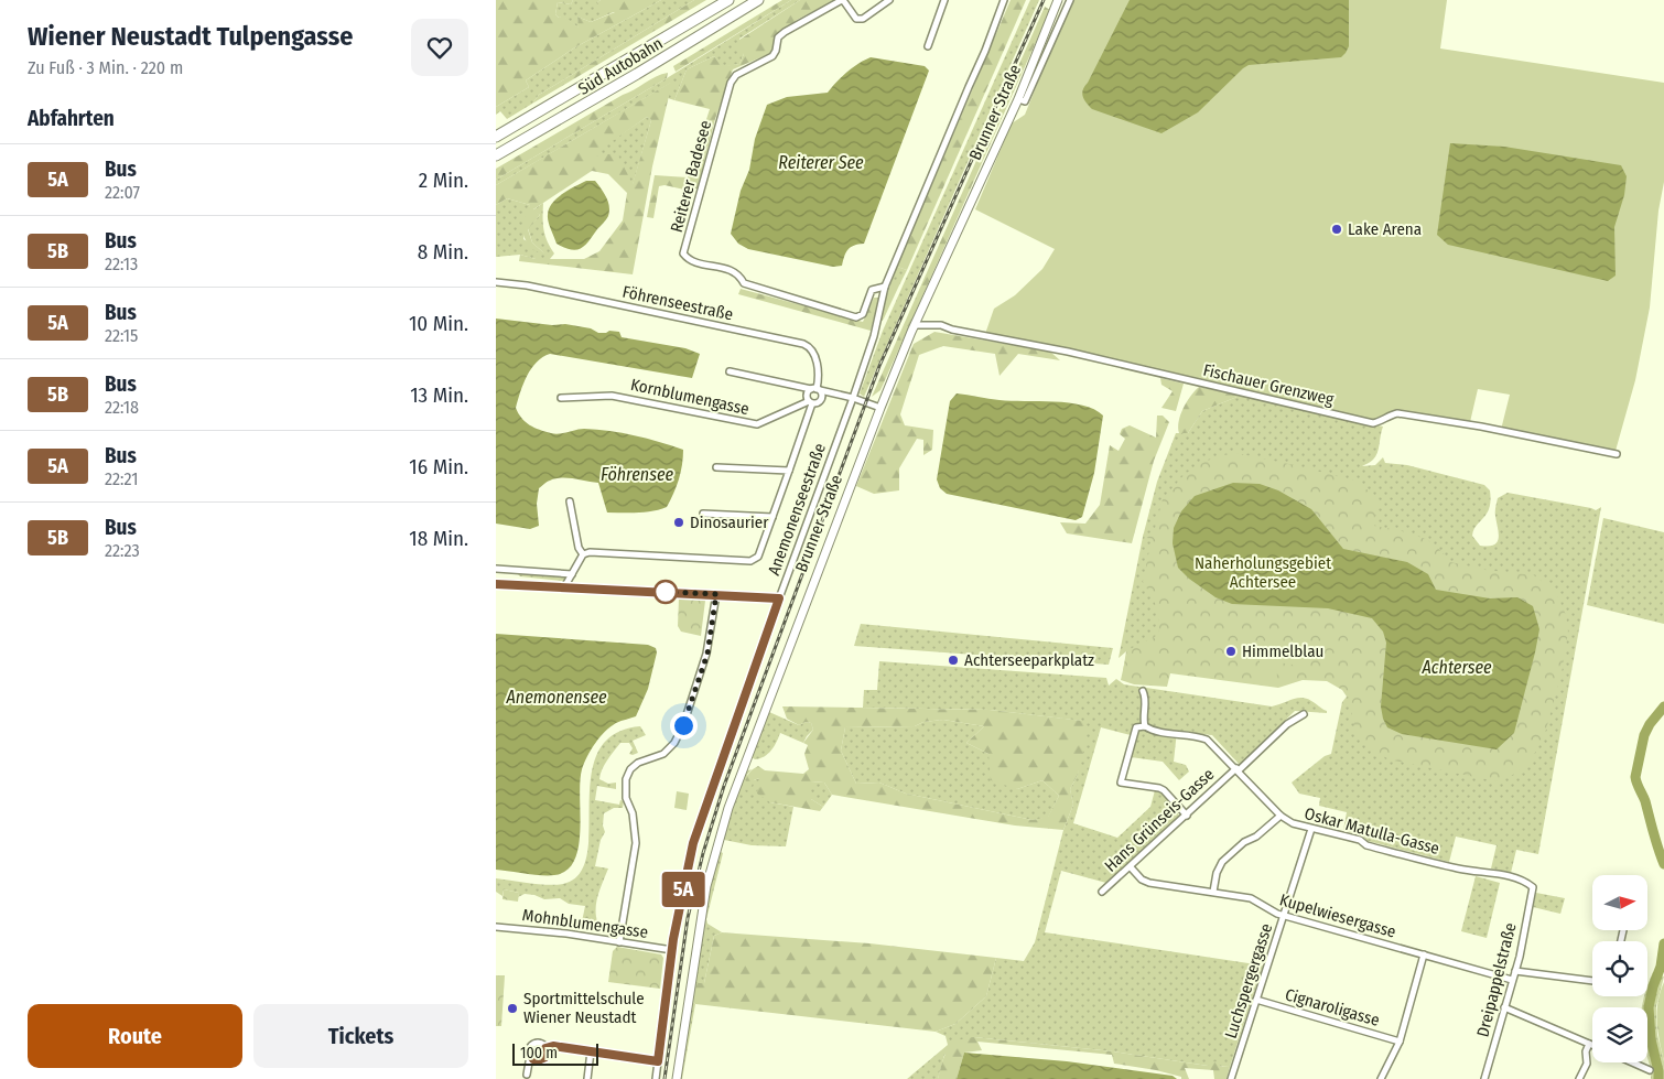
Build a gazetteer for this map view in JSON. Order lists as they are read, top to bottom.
{
  "streets": {
    "highway": ["Süd Autobahn"],
    "main road": ["Brunner Straße"],
    "street": [
      "Reiterer Badesee",
      "Föhrenseestraße",
      "Fischauer Grenzweg",
      "Kornblumengasse",
      "Anemonenseestraße",
      "Hans Grünseis-Gasse",
      "Oskar Matulla-Gasse",
      "Kupelwiesergasse",
      "Mohnblumengasse",
      "Dreipappelstraße",
      "Luchspergergasse",
      "Cignaroligasse"
    ]
  },
  "crossings": [
    ["Brunner Straße", "Fischauer Grenzweg"],
    ["Reiterer Badesee", "Anemonenseestraße"],
    ["Föhrenseestraße", "Kornblumengasse"],
    ["Anemonenseestraße", "Mohnblumengasse"],
    ["Hans Grünseis-Gasse", "Oskar Matulla-Gasse"],
    ["Hans Grünseis-Gasse", "Kupelwiesergasse"],
    ["Oskar Matulla-Gasse", "Dreipappelstraße"],
    ["Oskar Matulla-Gasse", "Luchspergergasse"],
    ["Kupelwiesergasse", "Dreipappelstraße"],
    ["Kupelwiesergasse", "Luchspergergasse"],
    ["Luchspergergasse", "Cignaroligasse"]
  ],
  "water": [
    "Reiterer See",
    "Föhrensee",
    "Achtersee",
    "Anemonensee"
  ],
  "parks": ["Naherholungsgebiet Achtersee"],
  "places": [
    "Lake Arena",
    "Dinosaurier",
    "Himmelblau",
    "Achterseeparkplatz",
    "Sportmittelschule Wiener Neustadt"
  ],
  "lines": ["bus line 5A"],
  "scale_bar": "100 m",
  "north": "right",
  "page": {
    "heading": [
      ["Wiener Neustadt Tulpengasse", "Zu Fuß · 3 Min. · 220 m"],
      "Abfahrten"
    ],
    "on_map": "5A",
    "list": [
      {
        "mark": "5A",
        "name": "Bus",
        "note": "22:07",
        "value": "2 Min."
      },
      {
        "mark": "5B",
        "name": "Bus",
        "note": "22:13",
        "value": "8 Min."
      },
      {
        "mark": "5A",
        "name": "Bus",
        "note": "22:15",
        "value": "10 Min."
      },
      {
        "mark": "5B",
        "name": "Bus",
        "note": "22:18",
        "value": "13 Min."
      },
      {
        "mark": "5A",
        "name": "Bus",
        "note": "22:21",
        "value": "16 Min."
      },
      {
        "mark": "5B",
        "name": "Bus",
        "note": "22:23",
        "value": "18 Min."
      }
    ],
    "buttons": ["Route", "Tickets"],
    "scale": "100 m"
  }
}
